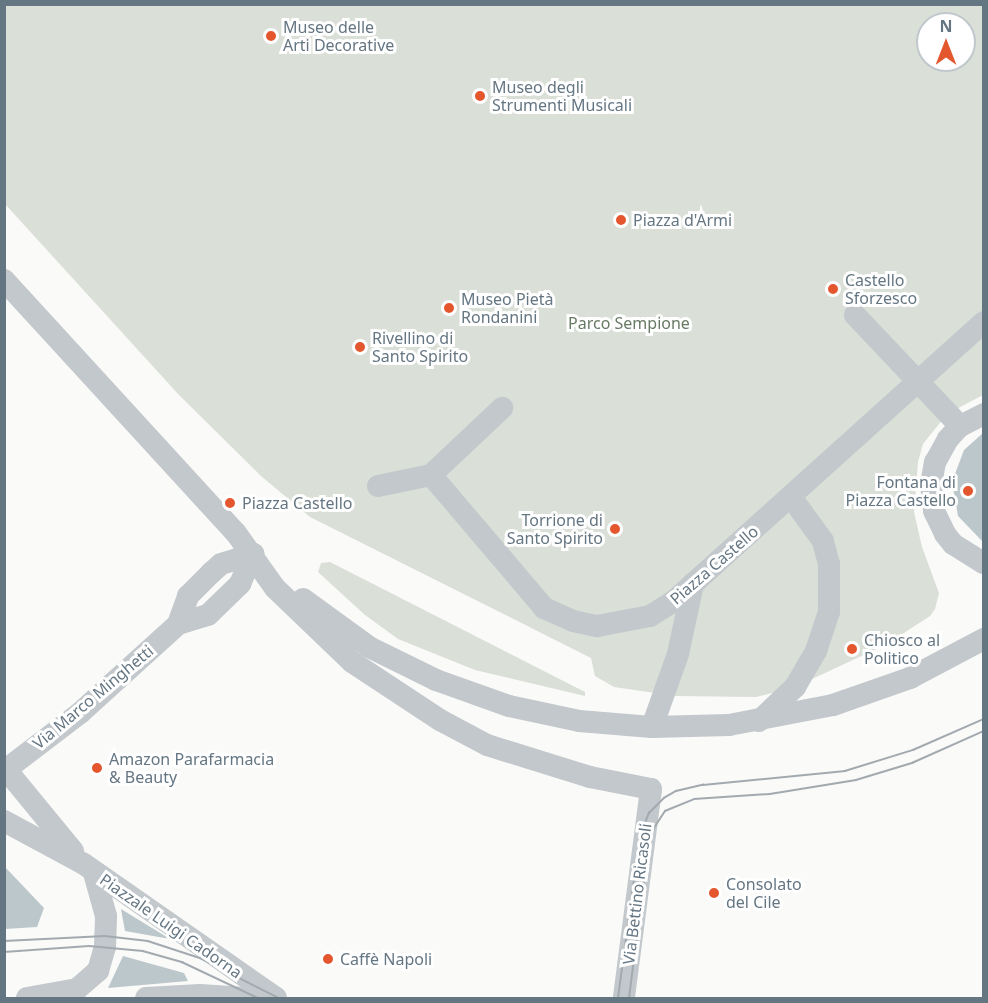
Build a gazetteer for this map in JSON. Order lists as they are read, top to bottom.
{
  "streets": {
    "street": [
      "Piazza Castello",
      "Via Marco Minghetti",
      "Via Bettino Ricasoli",
      "Piazzale Luigi Cadorna"
    ]
  },
  "crossings": [
    ["Via Marco Minghetti", "Via Bettino Ricasoli"],
    ["Via Marco Minghetti", "Piazzale Luigi Cadorna"]
  ],
  "parks": ["Parco Sempione"],
  "places": [
    "Museo delle Arti Decorative",
    "Museo degli Strumenti Musicali",
    "Piazza d'Armi",
    "Castello Sforzesco",
    "Museo Pietà Rondanini",
    "Rivellino di Santo Spirito",
    "Fontana di Piazza Castello",
    "Piazza Castello",
    "Torrione di Santo Spirito",
    "Chiosco al Politico",
    "Amazon Parafarmacia & Beauty",
    "Consolato del Cile",
    "Caffè Napoli"
  ],
  "north": "top"
}
